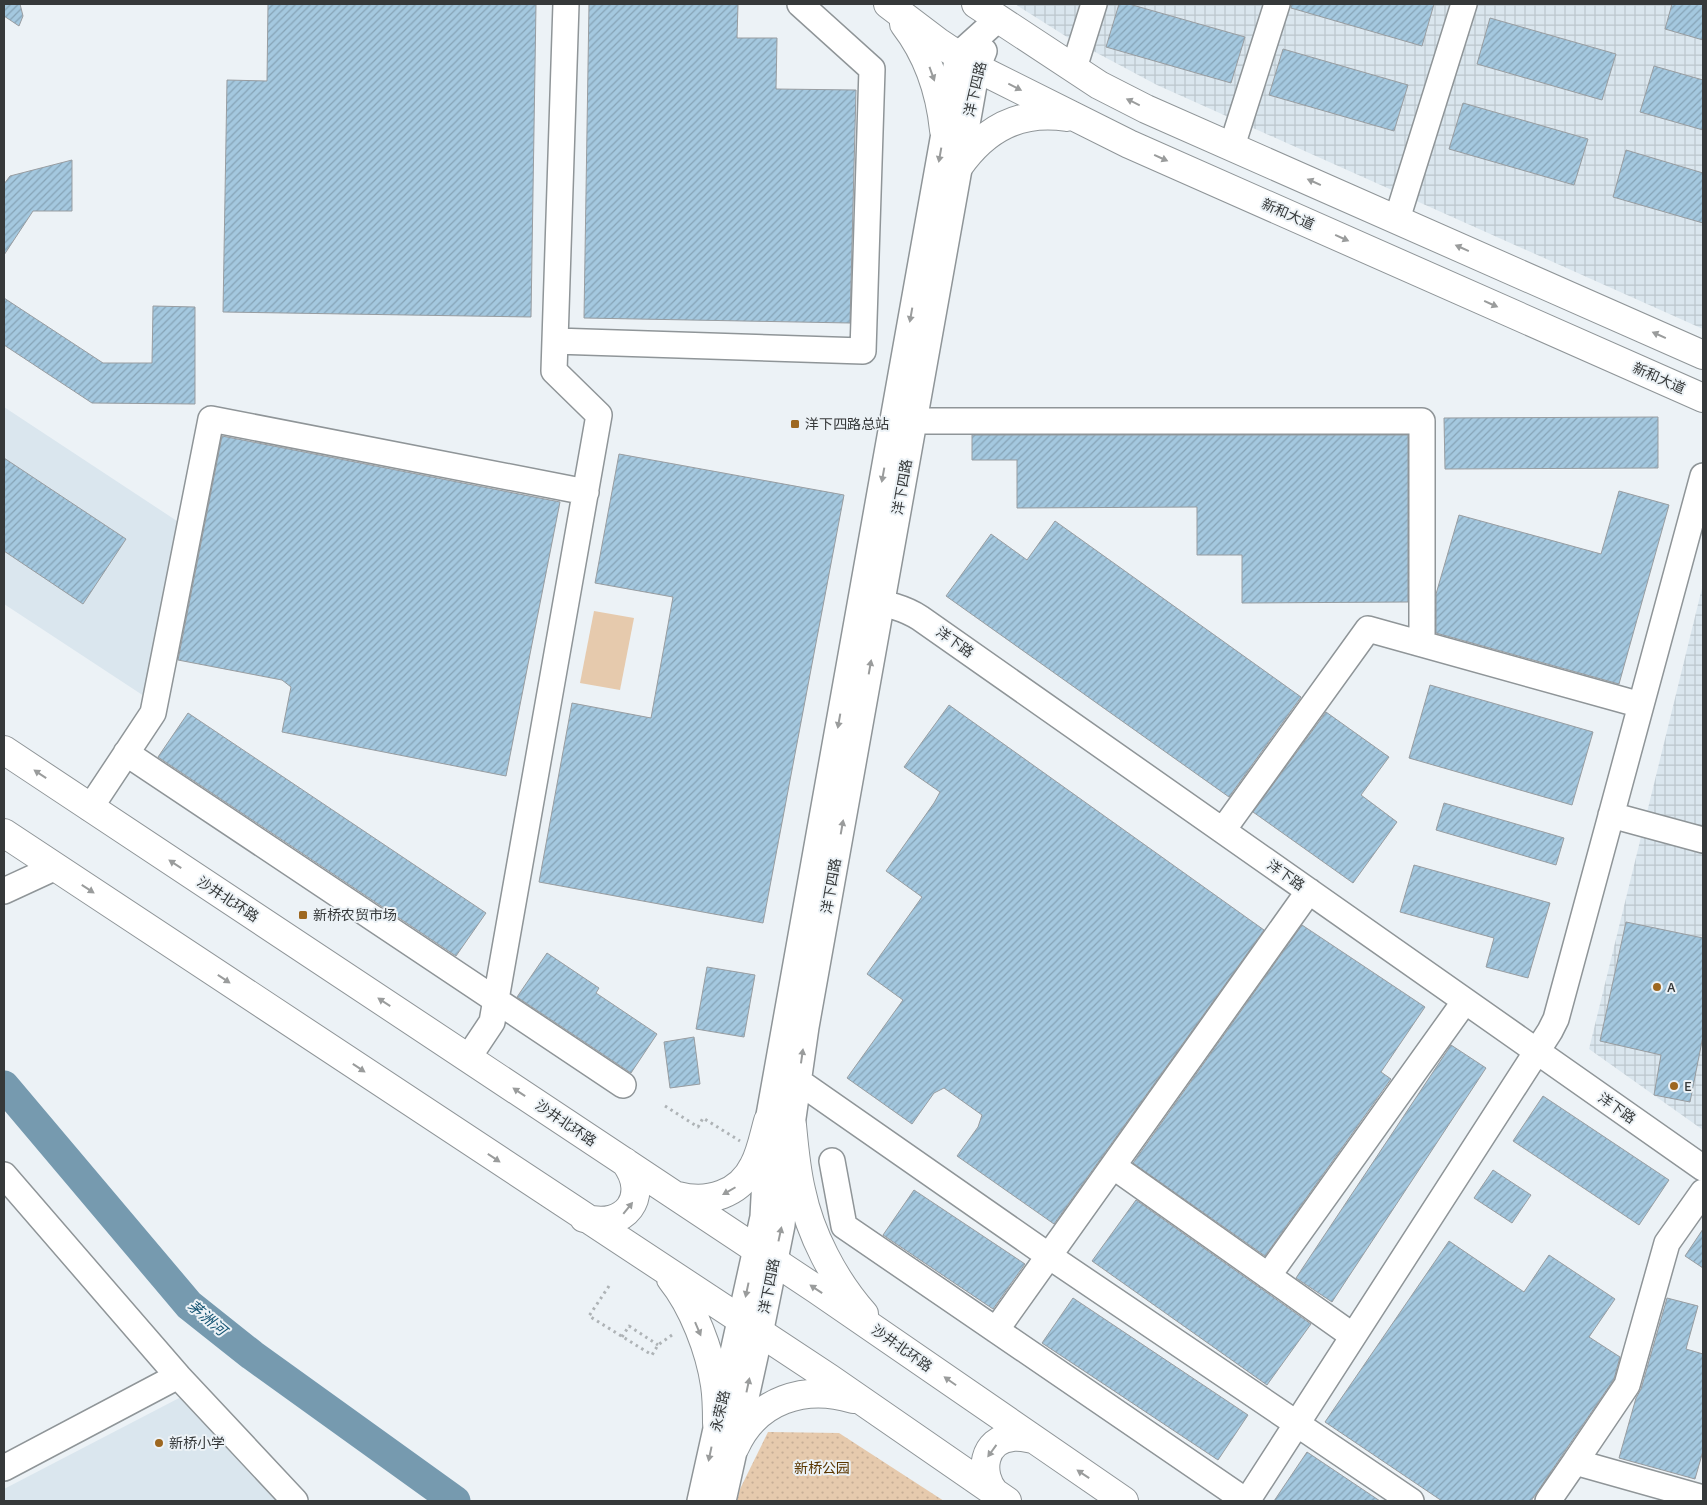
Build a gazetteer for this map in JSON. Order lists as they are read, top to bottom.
{
  "streets": {
    "main road": ["新和大道", "沙井北环路"],
    "street": ["洋下四路", "洋下路", "永荣路"]
  },
  "crossings": [
    ["洋下四路", "新和大道"],
    ["洋下四路", "洋下路"],
    ["洋下四路", "沙井北环路"],
    ["洋下四路", "永荣路"]
  ],
  "water": ["茅洲河"],
  "parks": ["新桥公园"],
  "places": {
    "transit": ["洋下四路总站", "新桥农贸市场"],
    "other": ["A", "E", "新桥小学"]
  }
}
